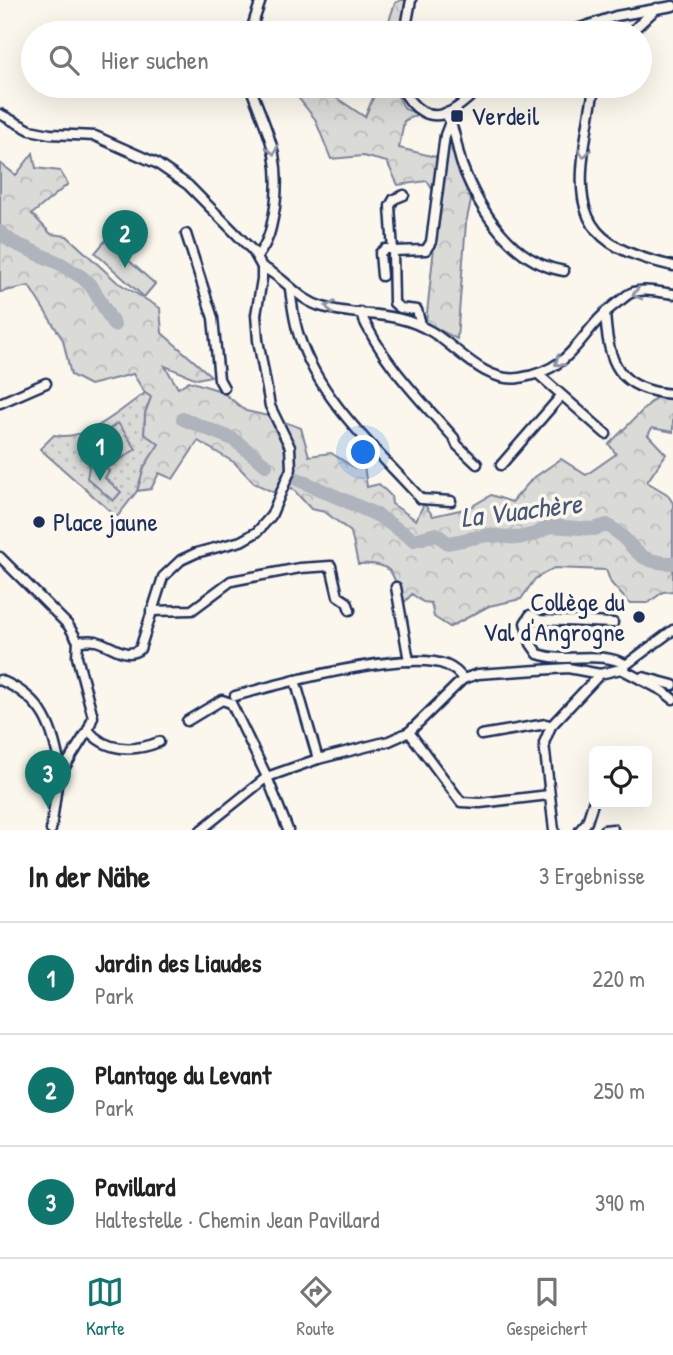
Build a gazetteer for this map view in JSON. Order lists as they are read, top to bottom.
{
  "water": ["La Vuachère"],
  "places": {
    "transit": ["Verdeil"],
    "other": ["Place jaune", "Collège du Val d'Angrogne"]
  },
  "page": {
    "search": "Hier suchen",
    "pins": ["2", "1", "3"],
    "heading": ["In der Nähe", "3 Ergebnisse"],
    "list": [
      {
        "mark": "1",
        "name": "Jardin des Liaudes",
        "note": "Park",
        "value": "220 m"
      },
      {
        "mark": "2",
        "name": "Plantage du Levant",
        "note": "Park",
        "value": "250 m"
      },
      {
        "mark": "3",
        "name": "Pavillard",
        "note": "Haltestelle · Chemin Jean Pavillard",
        "value": "390 m"
      }
    ],
    "nav": ["Karte", "Route", "Gespeichert"]
  }
}
